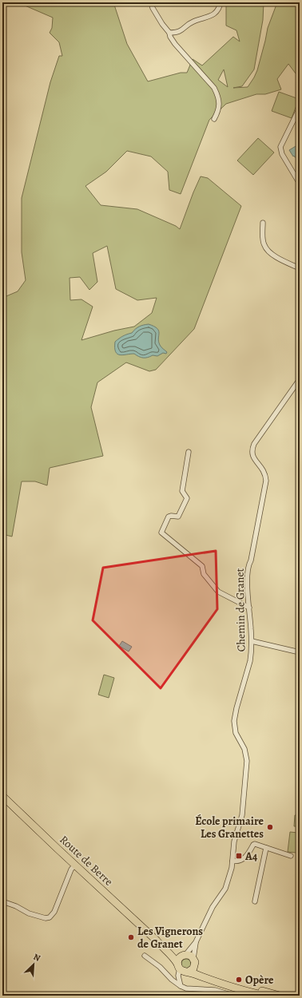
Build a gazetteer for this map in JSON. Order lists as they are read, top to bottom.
{
  "streets": {
    "main road": ["Route de Berre"],
    "street": ["Chemin de Granet"]
  },
  "crossings": [
    ["Chemin de Granet", "Route de Berre"]
  ],
  "places": {
    "other": ["École primaire Les Granettes", "Les Vignerons de Granet", "Opère"],
    "transit": ["A4"]
  },
  "north": "top right"
}
